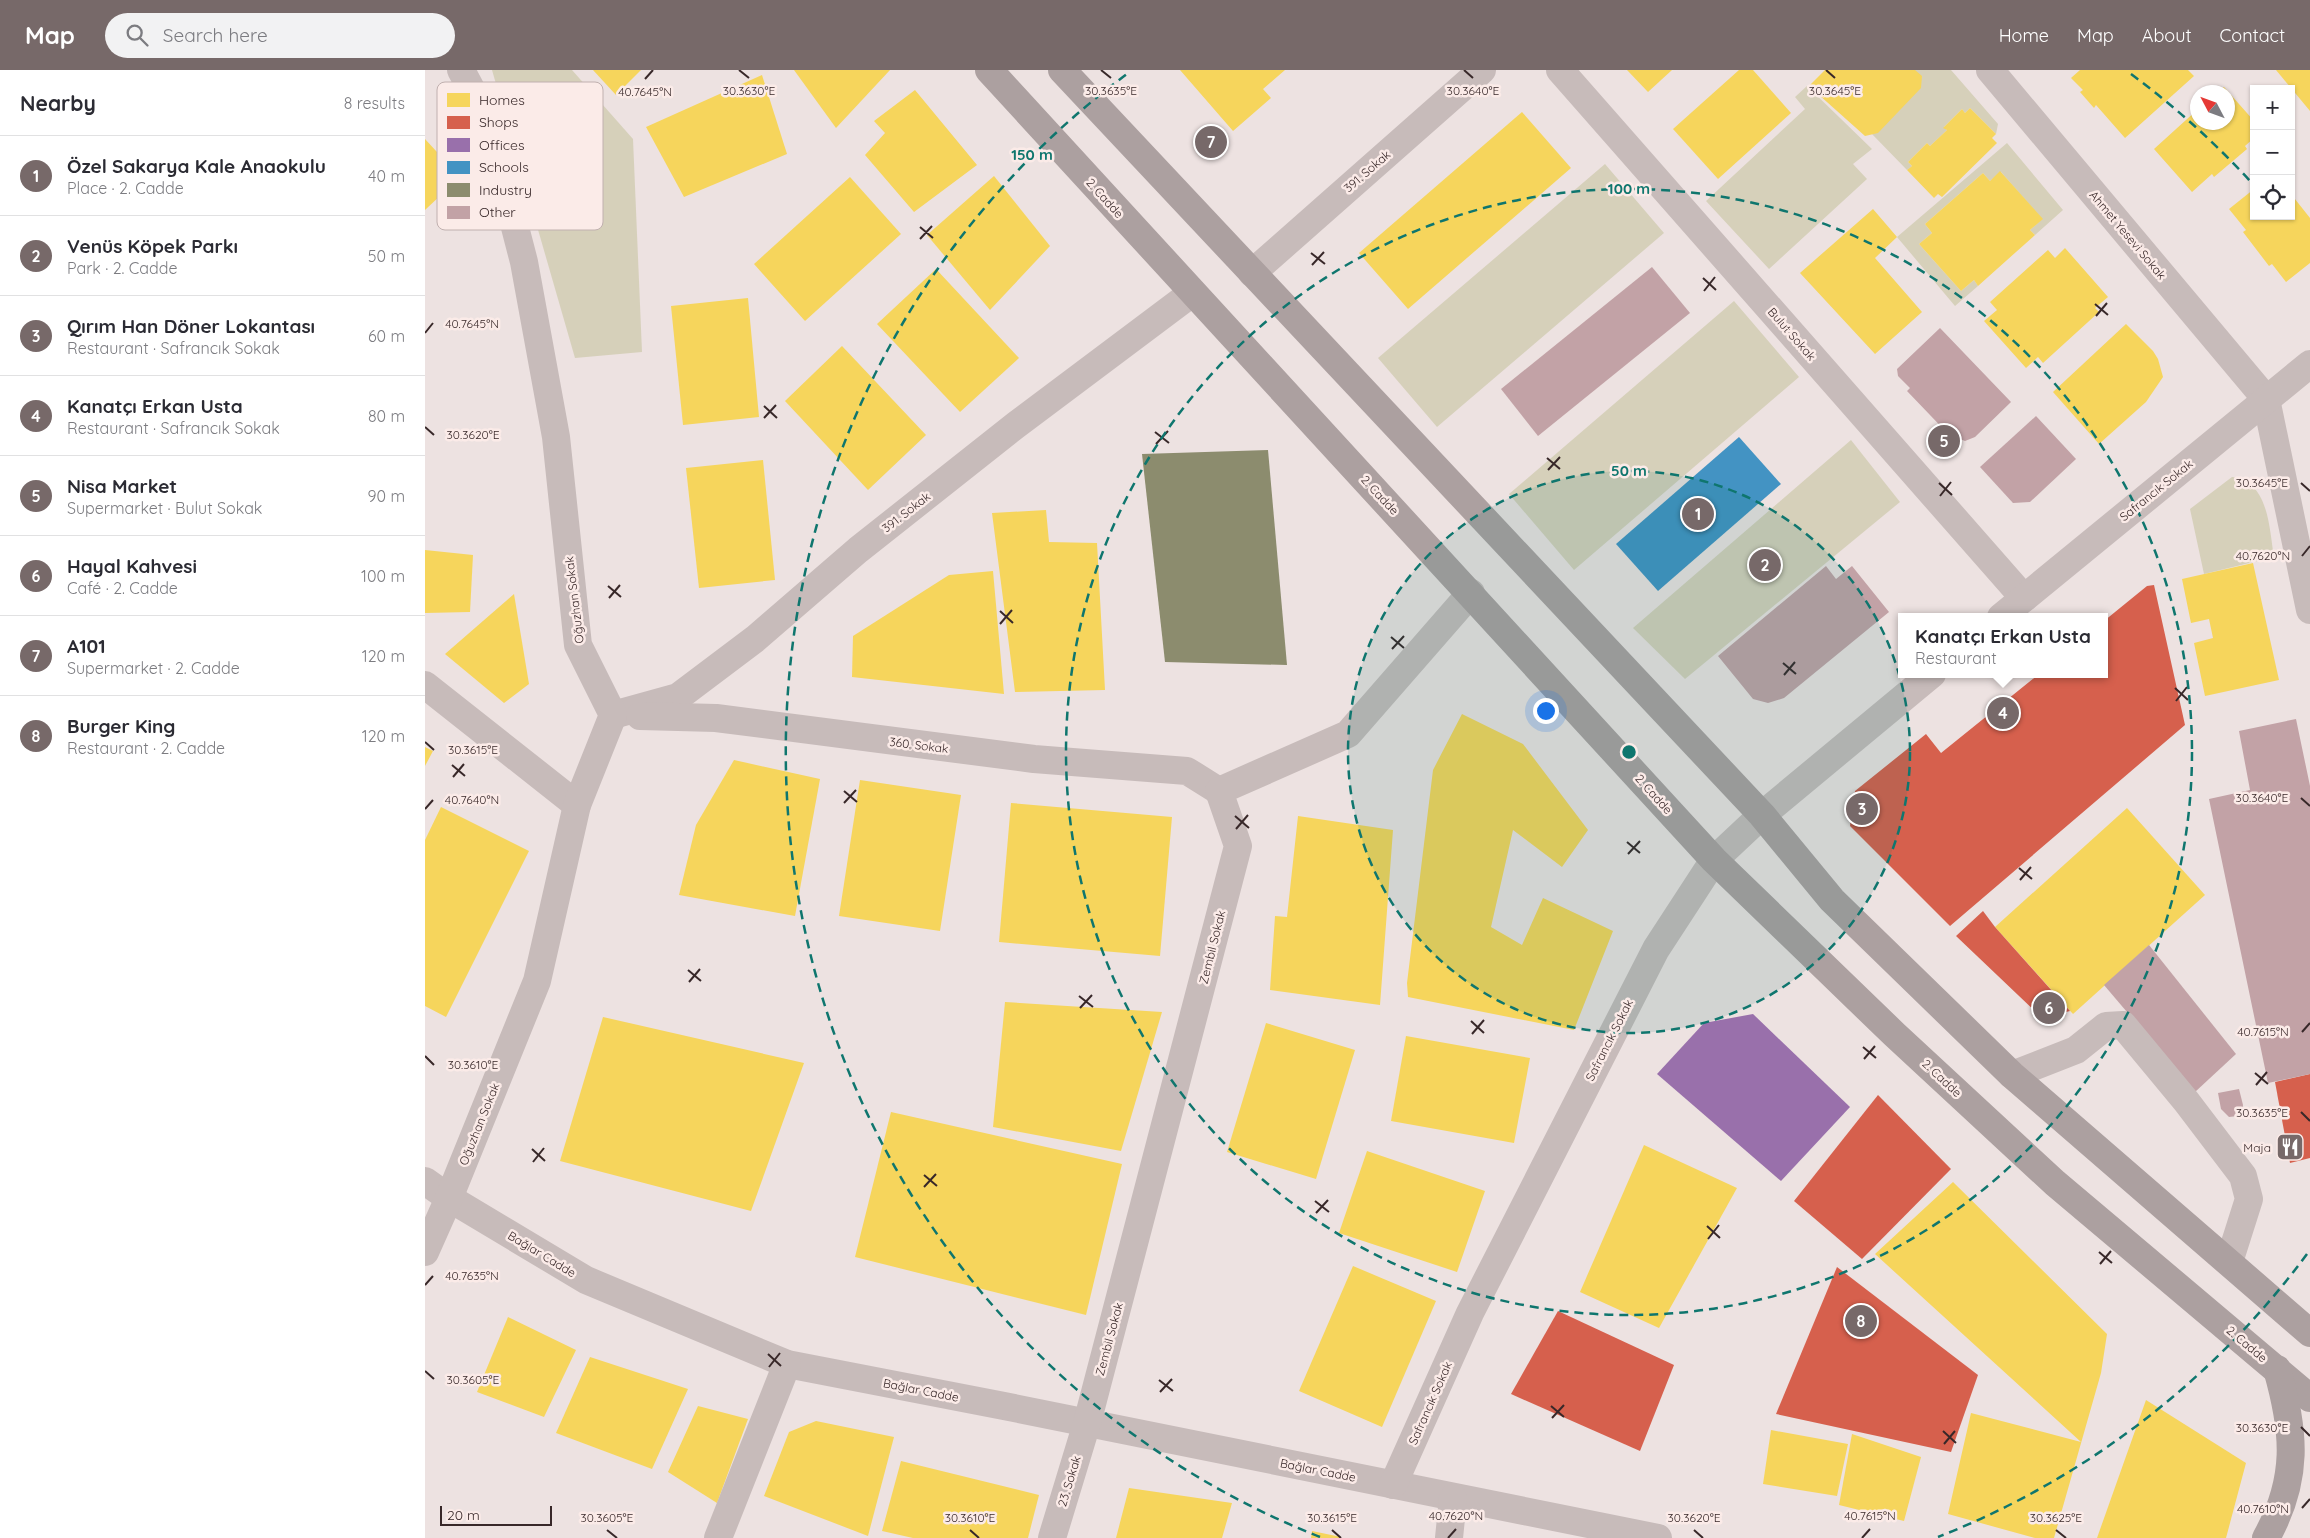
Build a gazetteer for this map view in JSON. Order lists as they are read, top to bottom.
{
  "streets": {
    "main road": ["2. Cadde"],
    "street": [
      "391. Sokak",
      "Ahmet Yesevi Sokak",
      "Bulut Sokak",
      "Safrancık Sokak",
      "Oğuzhan Sokak",
      "360. Sokak",
      "Zembil Sokak",
      "Bağlar Cadde",
      "23. Sokak"
    ]
  },
  "crossings": [
    ["391. Sokak", "2. Cadde"],
    ["391. Sokak", "Oğuzhan Sokak"],
    ["391. Sokak", "360. Sokak"],
    ["2. Cadde", "Safrancık Sokak"],
    ["Ahmet Yesevi Sokak", "Safrancık Sokak"],
    ["Bulut Sokak", "Safrancık Sokak"],
    ["Safrancık Sokak", "Bağlar Cadde"],
    ["Oğuzhan Sokak", "360. Sokak"],
    ["Oğuzhan Sokak", "Bağlar Cadde"],
    ["360. Sokak", "Zembil Sokak"],
    ["Zembil Sokak", "Bağlar Cadde"],
    ["Zembil Sokak", "23. Sokak"],
    ["Bağlar Cadde", "23. Sokak"]
  ],
  "places": {
    "restaurant": ["Maja"]
  },
  "legend": [
    "Homes",
    "Shops",
    "Offices",
    "Schools",
    "Industry",
    "Other"
  ],
  "scale_bar": "20 m",
  "north": "top left",
  "page": {
    "header": "Map",
    "search": "Search here",
    "nav": [
      "Home",
      "Map",
      "About",
      "Contact"
    ],
    "heading": ["Nearby", "8 results"],
    "map_buttons": ["+", "−"],
    "pins": [
      "7",
      "5",
      "1",
      "2",
      "4",
      "3",
      "6",
      "8"
    ],
    "list": [
      {
        "mark": "1",
        "name": "Özel Sakarya Kale Anaokulu",
        "note": "Place · 2. Cadde",
        "value": "40 m"
      },
      {
        "mark": "2",
        "name": "Venüs Köpek Parkı",
        "note": "Park · 2. Cadde",
        "value": "50 m"
      },
      {
        "mark": "3",
        "name": "Qırım Han Döner Lokantası",
        "note": "Restaurant · Safrancık Sokak",
        "value": "60 m"
      },
      {
        "mark": "4",
        "name": "Kanatçı Erkan Usta",
        "note": "Restaurant · Safrancık Sokak",
        "value": "80 m"
      },
      {
        "mark": "5",
        "name": "Nisa Market",
        "note": "Supermarket · Bulut Sokak",
        "value": "90 m"
      },
      {
        "mark": "6",
        "name": "Hayal Kahvesi",
        "note": "Café · 2. Cadde",
        "value": "100 m"
      },
      {
        "mark": "7",
        "name": "A101",
        "note": "Supermarket · 2. Cadde",
        "value": "120 m"
      },
      {
        "mark": "8",
        "name": "Burger King",
        "note": "Restaurant · 2. Cadde",
        "value": "120 m"
      }
    ],
    "popup": ["Kanatçı Erkan Usta", "Restaurant"],
    "scale": "20 m"
  },
  "coordinates": [
    "30.3640°E",
    "30.3630°E",
    "30.3635°E",
    "30.3645°E",
    "40.7645°N",
    "30.3620°E",
    "40.7620°N",
    "30.3615°E",
    "40.7640°N",
    "40.7615°N",
    "30.3610°E",
    "40.7635°N",
    "30.3605°E",
    "40.7610°N",
    "30.3625°E"
  ],
  "rings": ["150 m", "100 m", "50 m"]
}
